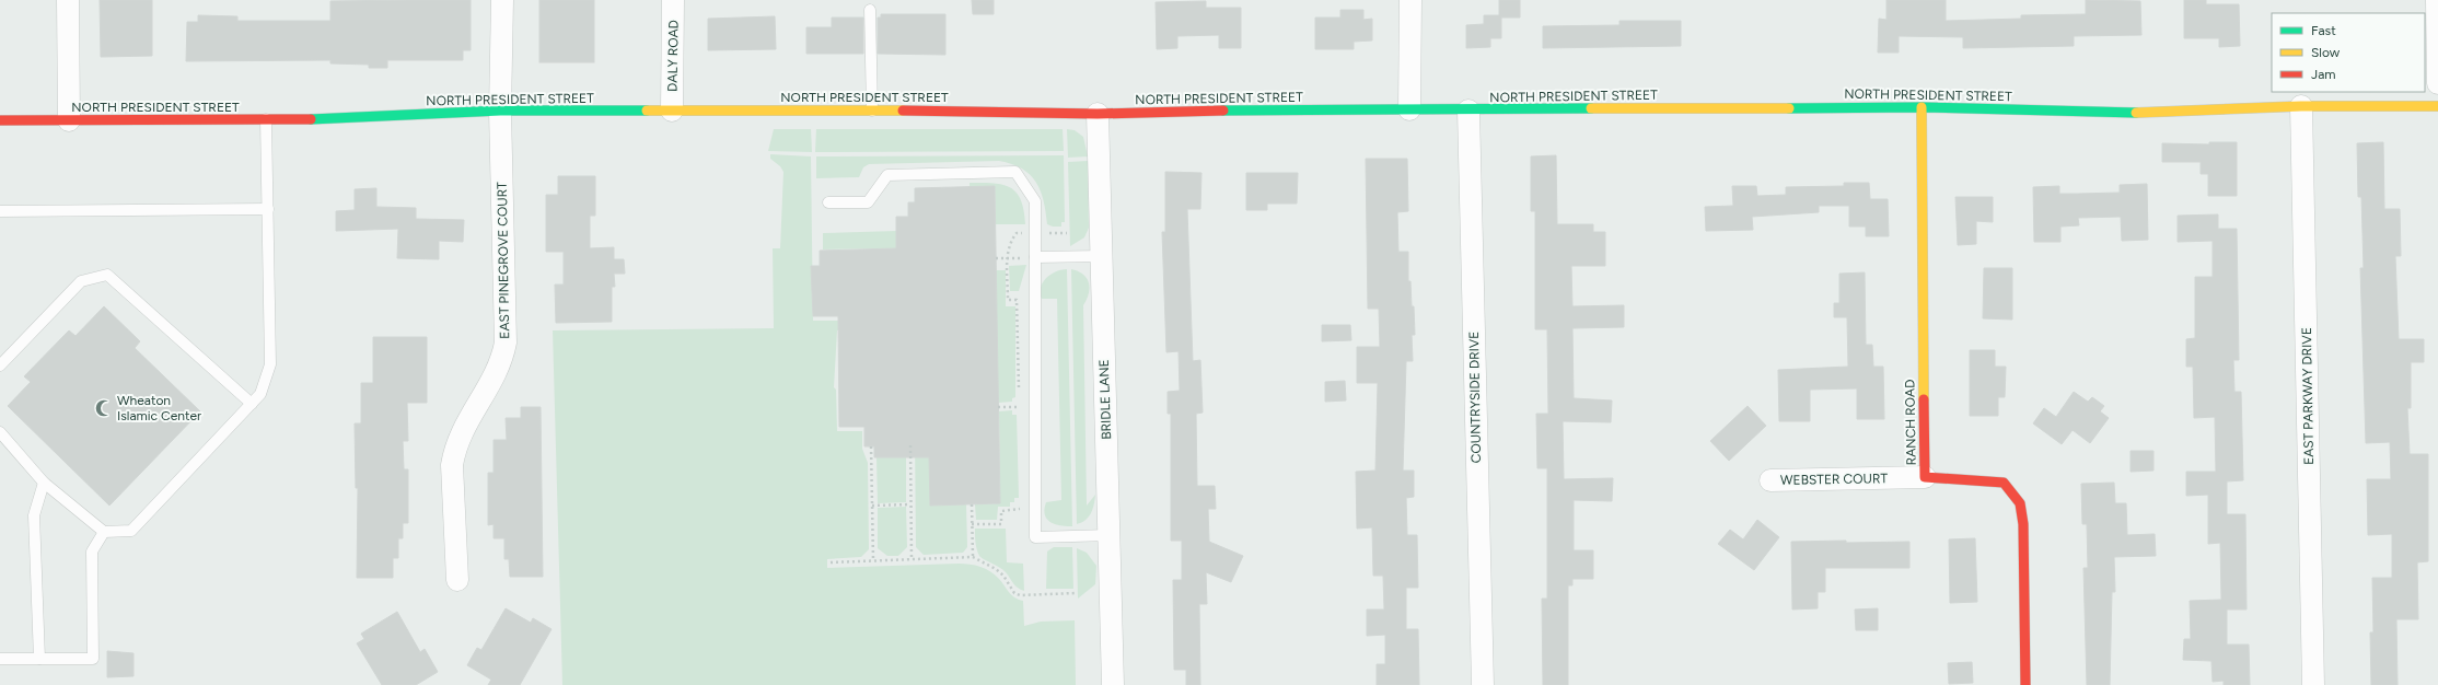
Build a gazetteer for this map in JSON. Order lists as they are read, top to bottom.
{
  "streets": {
    "street": [
      "DALY ROAD",
      "NORTH PRESIDENT STREET",
      "EAST PINEGROVE COURT",
      "EAST PARKWAY DRIVE",
      "COUNTRYSIDE DRIVE",
      "BRIDLE LANE",
      "RANCH ROAD",
      "WEBSTER COURT"
    ]
  },
  "crossings": [
    ["DALY ROAD", "NORTH PRESIDENT STREET"],
    ["NORTH PRESIDENT STREET", "EAST PINEGROVE COURT"],
    ["NORTH PRESIDENT STREET", "EAST PARKWAY DRIVE"],
    ["NORTH PRESIDENT STREET", "COUNTRYSIDE DRIVE"],
    ["NORTH PRESIDENT STREET", "BRIDLE LANE"],
    ["NORTH PRESIDENT STREET", "RANCH ROAD"],
    ["RANCH ROAD", "WEBSTER COURT"]
  ],
  "places": {
    "mosque": ["Wheaton Islamic Center"]
  },
  "legend": ["Fast", "Slow", "Jam"]
}
